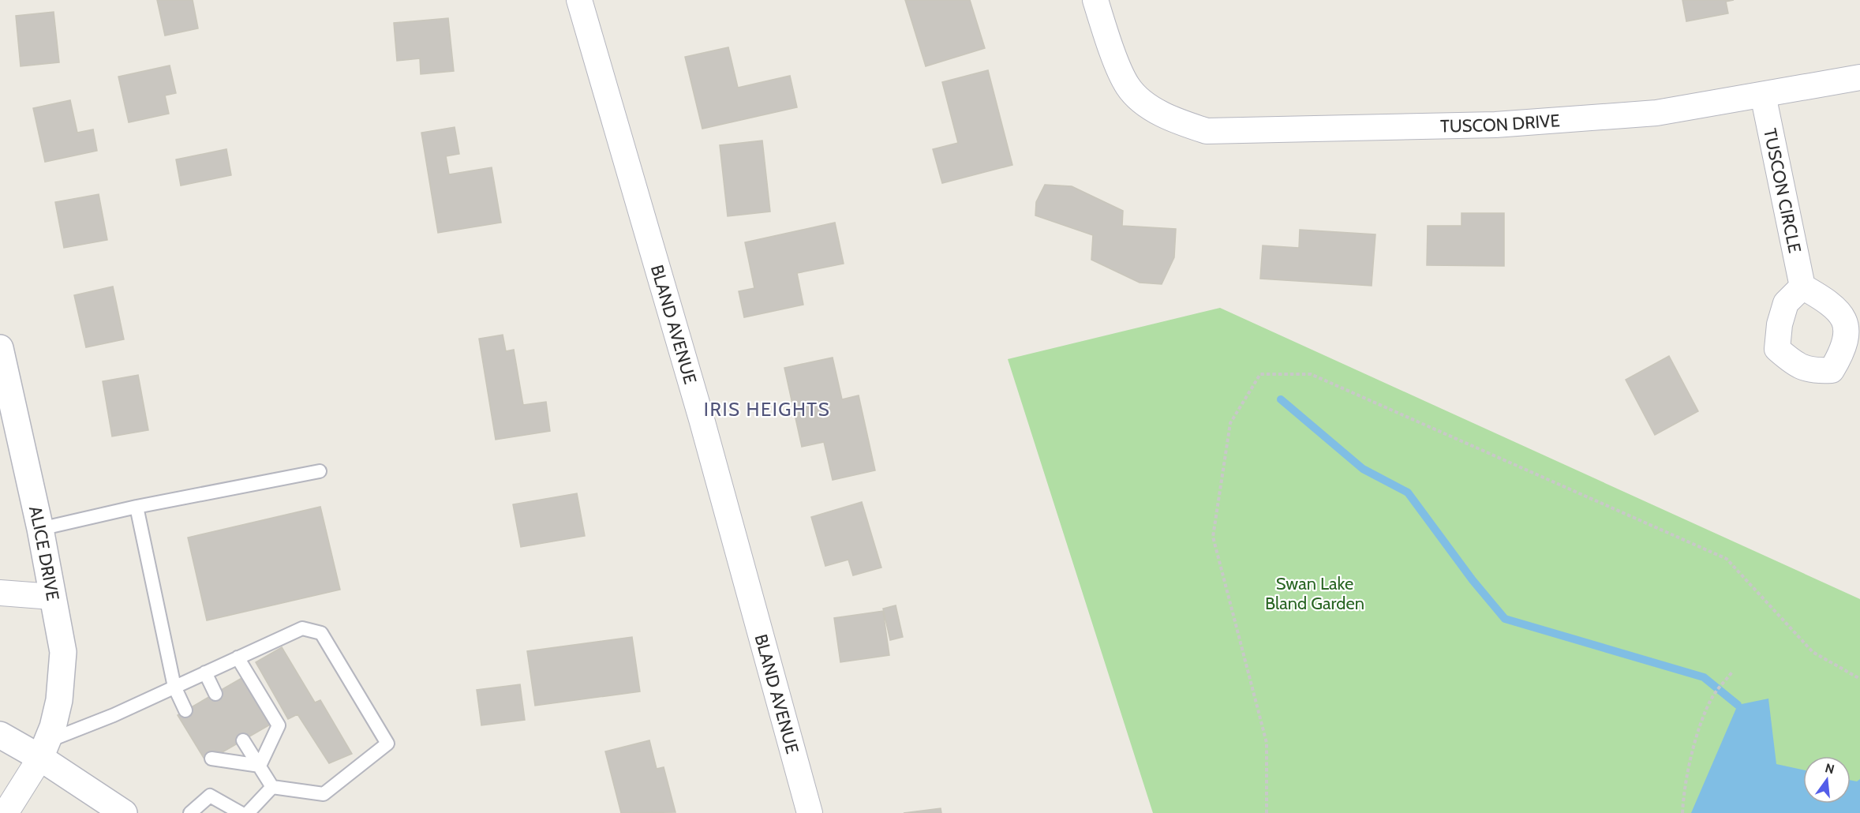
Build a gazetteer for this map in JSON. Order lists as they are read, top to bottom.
{
  "streets": {
    "main road": ["ALICE DRIVE"],
    "street": ["TUSCON DRIVE", "TUSCON CIRCLE", "BLAND AVENUE"]
  },
  "crossings": [
    ["TUSCON DRIVE", "TUSCON CIRCLE"]
  ],
  "districts": ["IRIS HEIGHTS"],
  "parks": ["Swan Lake Bland Garden"],
  "north": "top"
}
